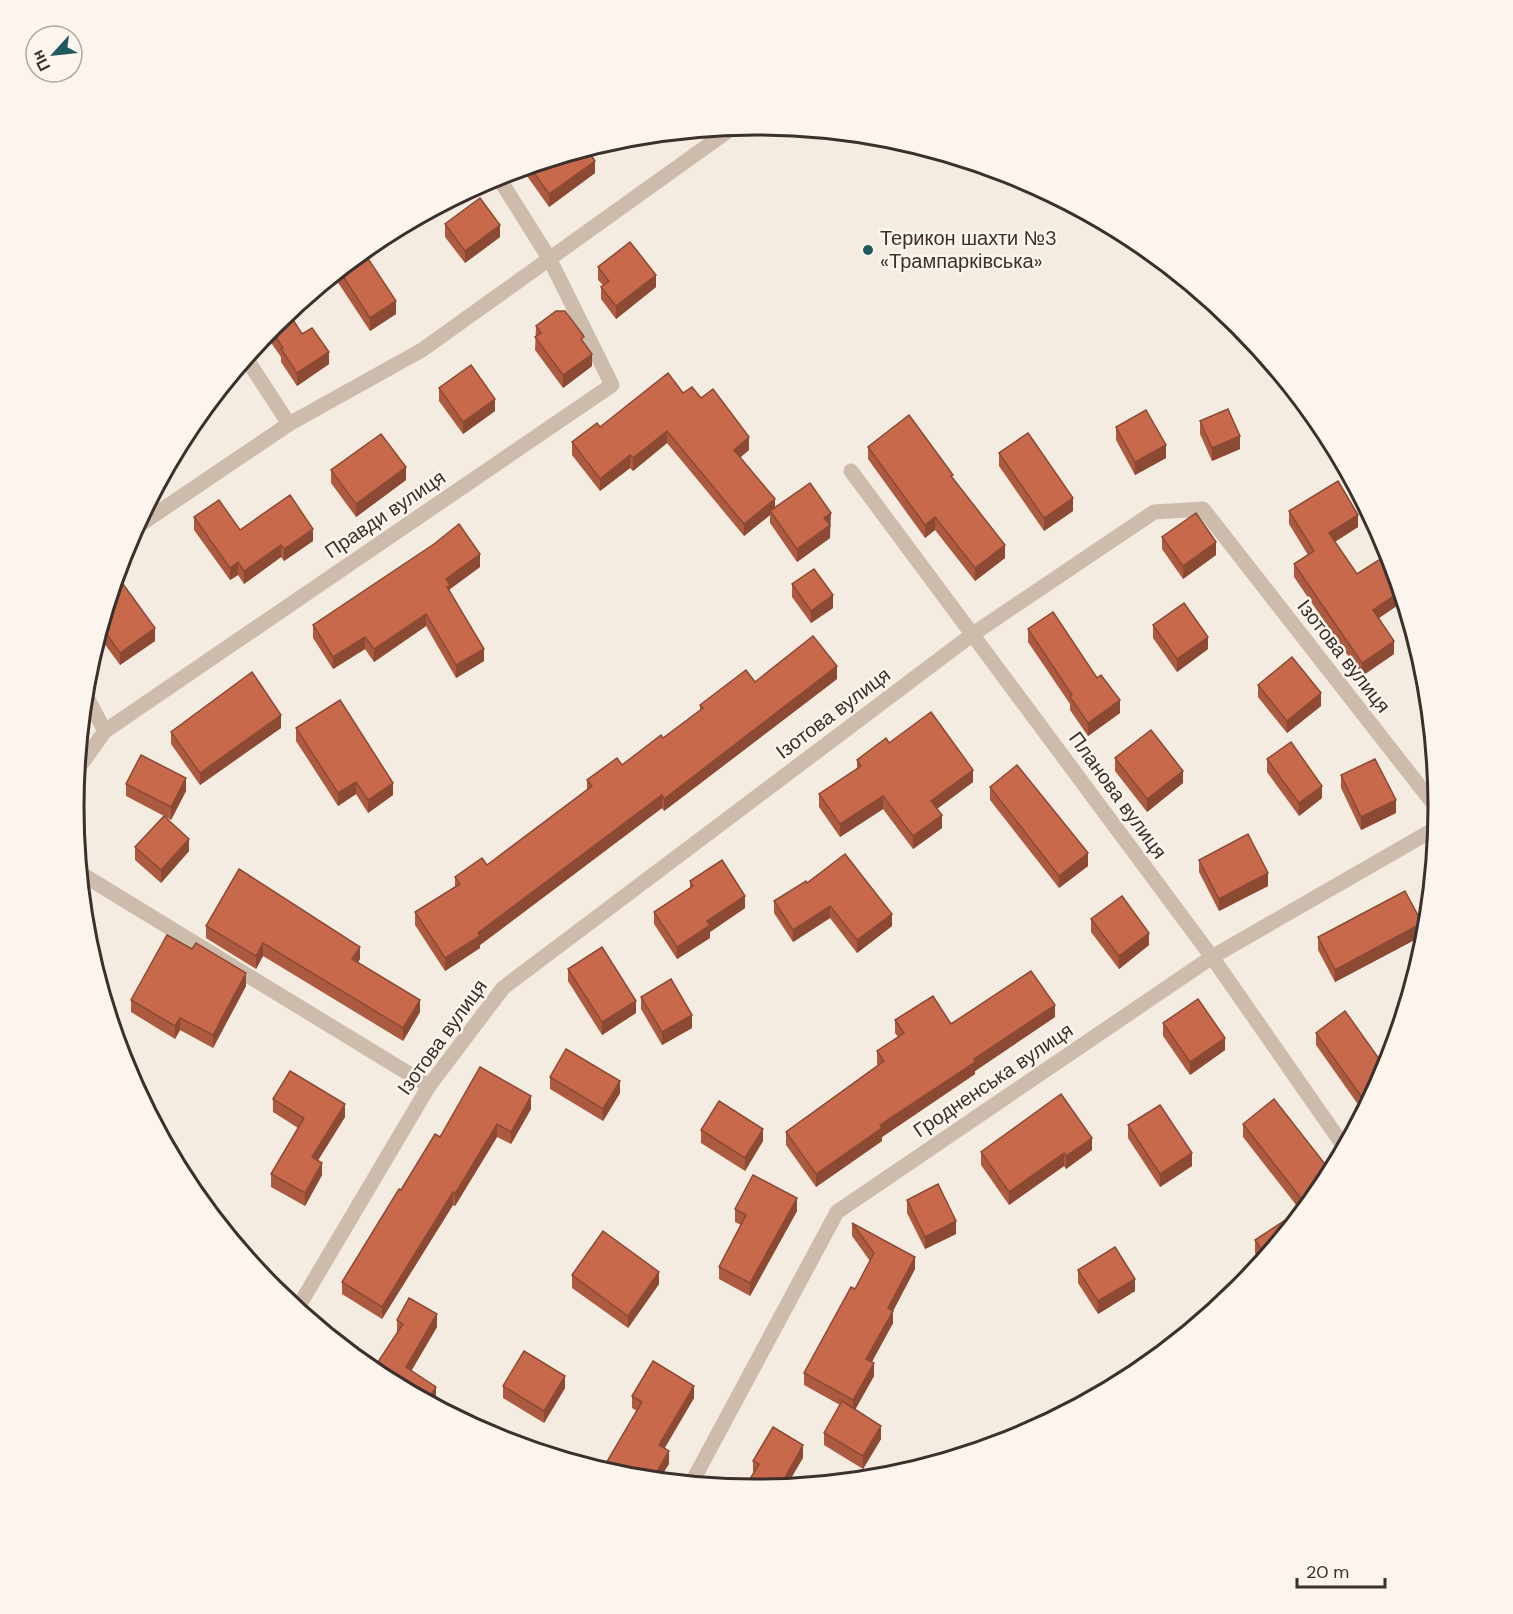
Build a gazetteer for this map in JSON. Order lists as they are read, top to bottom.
{
  "streets": {
    "street": [
      "Правди вулиця",
      "Ізотова вулиця",
      "Планова вулиця",
      "Гродненська вулиця"
    ]
  },
  "crossings": [
    ["Ізотова вулиця", "Планова вулиця"],
    ["Планова вулиця", "Гродненська вулиця"]
  ],
  "places": ["Терикон шахти №3 «Трампарківська»"],
  "scale_bar": "20 m",
  "north": "bottom left"
}
